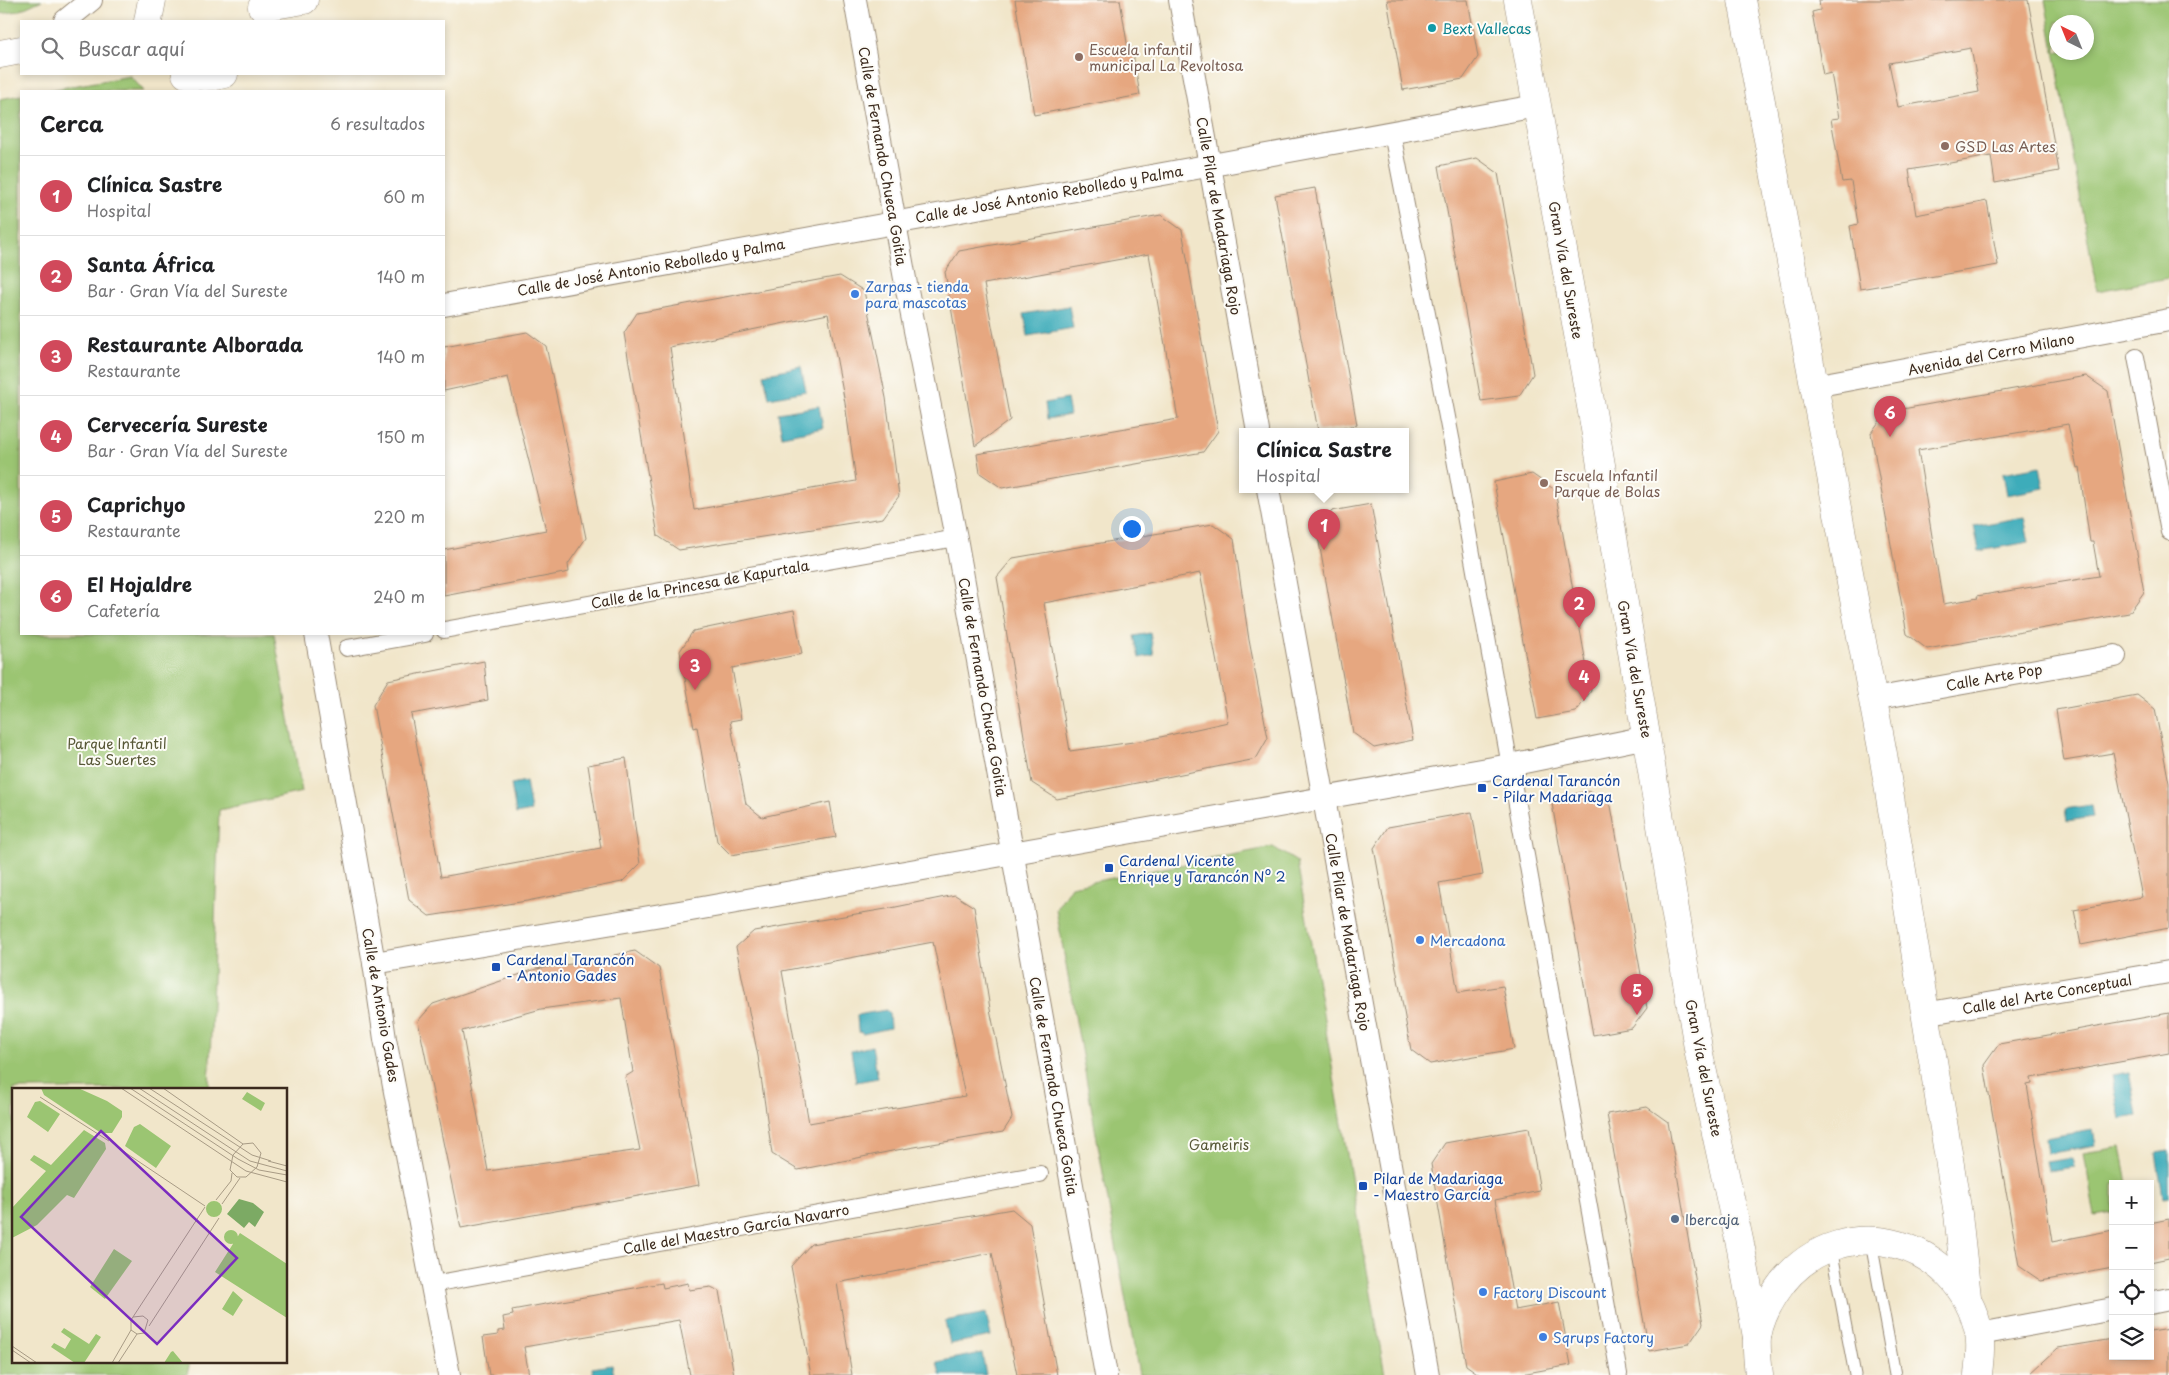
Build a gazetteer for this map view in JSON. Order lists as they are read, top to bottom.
{
  "streets": {
    "main road": ["Gran Vía del Sureste"],
    "street": [
      "Calle de Fernando Chueca Goitia",
      "Calle de José Antonio Rebolledo y Palma",
      "Calle Pilar de Madariaga Rojo",
      "Avenida del Cerro Milano",
      "Calle de la Princesa de Kapurtala",
      "Calle Arte Pop",
      "Calle del Arte Conceptual",
      "Calle de Antonio Gades",
      "Calle del Maestro García Navarro"
    ]
  },
  "crossings": [
    ["Calle de Fernando Chueca Goitia", "Calle de José Antonio Rebolledo y Palma"],
    ["Calle de Fernando Chueca Goitia", "Calle de la Princesa de Kapurtala"],
    ["Calle de José Antonio Rebolledo y Palma", "Calle Pilar de Madariaga Rojo"],
    ["Calle de José Antonio Rebolledo y Palma", "Gran Vía del Sureste"],
    ["Calle de Antonio Gades", "Calle del Maestro García Navarro"]
  ],
  "parks": ["Parque Infantil Las Suertes", "Gameiris"],
  "places": {
    "other": [
      "Bext Vallecas",
      "Escuela infantil municipal La Revoltosa",
      "GSD Las Artes",
      "Zarpas - tienda para mascotas",
      "Escuela Infantil Parque de Bolas",
      "Mercadona",
      "Ibercaja",
      "Factory Discount",
      "Sqrups Factory"
    ],
    "transit": [
      "Cardenal Tarancón - Pilar Madariaga",
      "Cardenal Vicente Enrique y Tarancón Nº 2",
      "Cardenal Tarancón - Antonio Gades",
      "Pilar de Madariaga - Maestro García"
    ]
  },
  "north": "top left",
  "page": {
    "search": "Buscar aquí",
    "heading": ["Cerca", "6 resultados"],
    "list": [
      {
        "mark": "1",
        "name": "Clínica Sastre",
        "note": "Hospital",
        "value": "60 m"
      },
      {
        "mark": "2",
        "name": "Santa África",
        "note": "Bar · Gran Vía del Sureste",
        "value": "140 m"
      },
      {
        "mark": "3",
        "name": "Restaurante Alborada",
        "note": "Restaurante",
        "value": "140 m"
      },
      {
        "mark": "4",
        "name": "Cervecería Sureste",
        "note": "Bar · Gran Vía del Sureste",
        "value": "150 m"
      },
      {
        "mark": "5",
        "name": "Caprichyo",
        "note": "Restaurante",
        "value": "220 m"
      },
      {
        "mark": "6",
        "name": "El Hojaldre",
        "note": "Cafetería",
        "value": "240 m"
      }
    ],
    "pins": [
      "6",
      "1",
      "2",
      "3",
      "4",
      "5"
    ],
    "popup": ["Clínica Sastre", "Hospital"],
    "map_buttons": ["+", "−"]
  }
}
